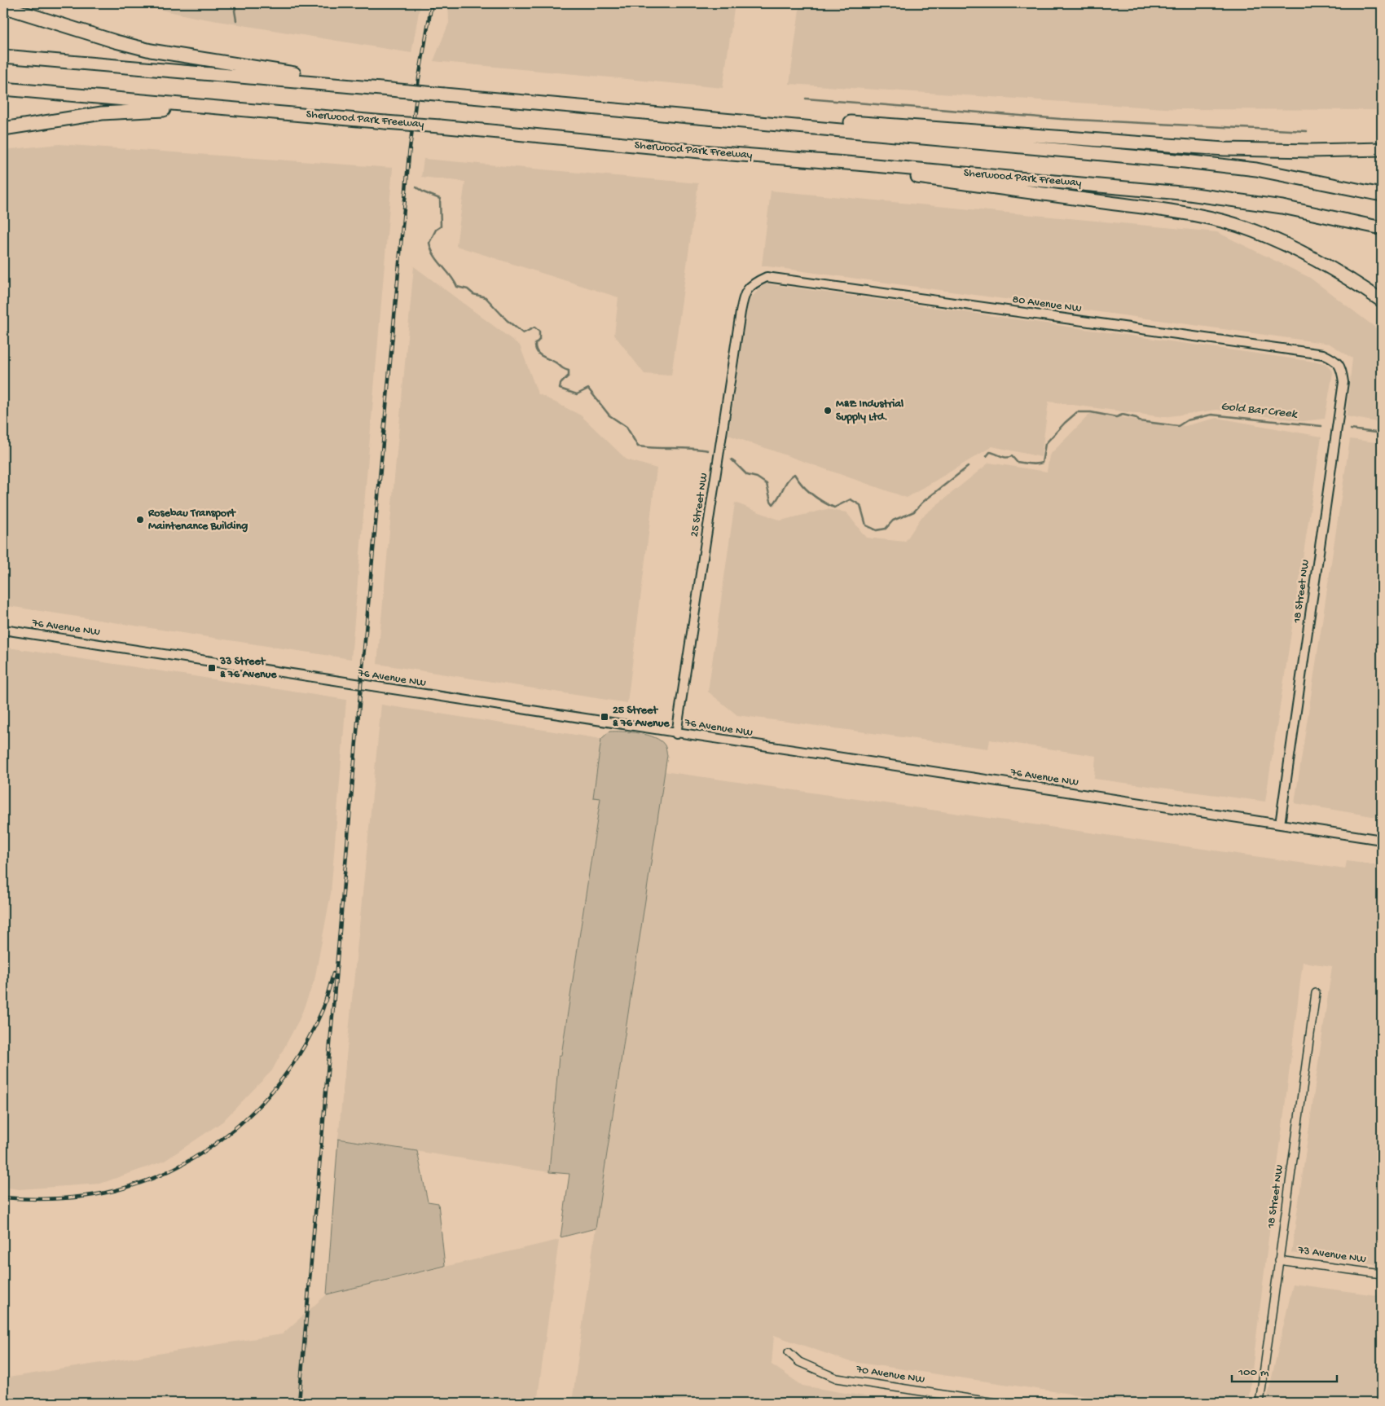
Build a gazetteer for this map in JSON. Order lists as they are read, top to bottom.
{
  "streets": {
    "highway": ["Sherwood Park Freeway"],
    "street": [
      "80 Avenue NW",
      "25 Street NW",
      "18 Street NW",
      "76 Avenue NW",
      "73 Avenue NW",
      "70 Avenue NW"
    ]
  },
  "crossings": [
    ["80 Avenue NW", "25 Street NW"],
    ["80 Avenue NW", "18 Street NW"],
    ["25 Street NW", "76 Avenue NW"],
    ["18 Street NW", "76 Avenue NW"],
    ["18 Street NW", "73 Avenue NW"]
  ],
  "water": ["Gold Bar Creek"],
  "places": {
    "other": ["M&Z Industrial Supply Ltd.", "Rosebau Transport Maintenance Building"],
    "transit": ["33 Street & 76 Avenue", "25 Street & 76 Avenue"]
  },
  "scale_bar": "100 m"
}
